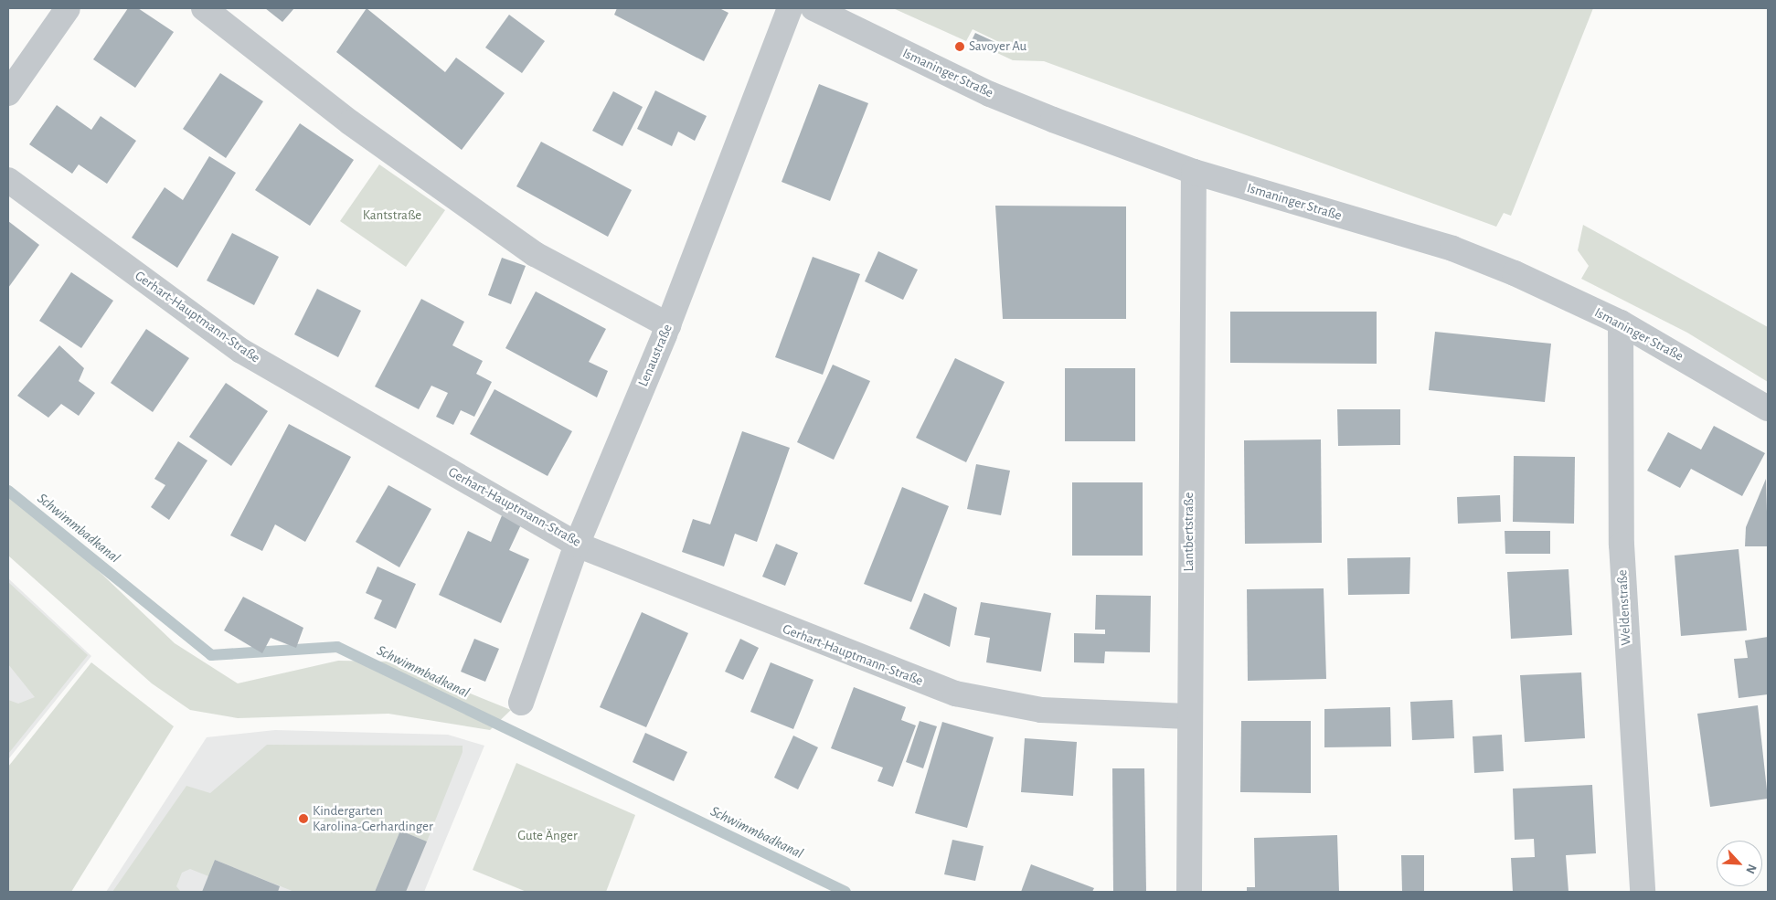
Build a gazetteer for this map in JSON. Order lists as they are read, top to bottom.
{
  "streets": {
    "street": [
      "Ismaninger Straße",
      "Gerhart-Hauptmann-Straße",
      "Lenaustraße",
      "Lantbertstraße",
      "Weldenstraße"
    ]
  },
  "crossings": [
    ["Ismaninger Straße", "Lantbertstraße"],
    ["Ismaninger Straße", "Weldenstraße"],
    ["Gerhart-Hauptmann-Straße", "Lenaustraße"],
    ["Gerhart-Hauptmann-Straße", "Lantbertstraße"]
  ],
  "water": ["Schwimmbadkanal"],
  "parks": ["Kantstraße", "Gute Änger"],
  "places": ["Savoyer Au", "Kindergarten Karolina-Gerhardinger"],
  "north": "bottom right"
}
